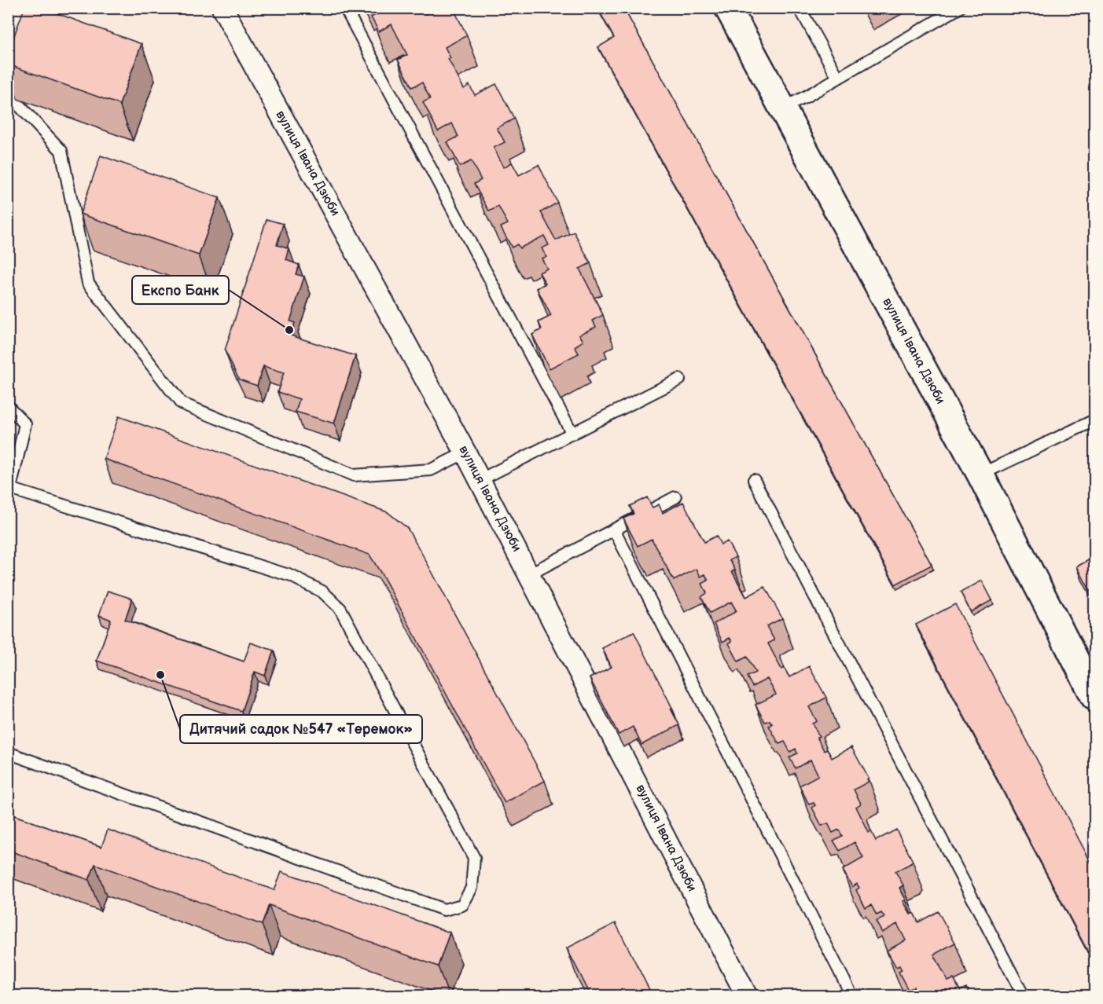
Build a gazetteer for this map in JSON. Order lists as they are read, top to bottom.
{
  "streets": {
    "main road": ["вулиця Івана Дзюби"]
  },
  "places": ["Експо Банк", "Дитячий садок №547 «Теремок»"]
}
